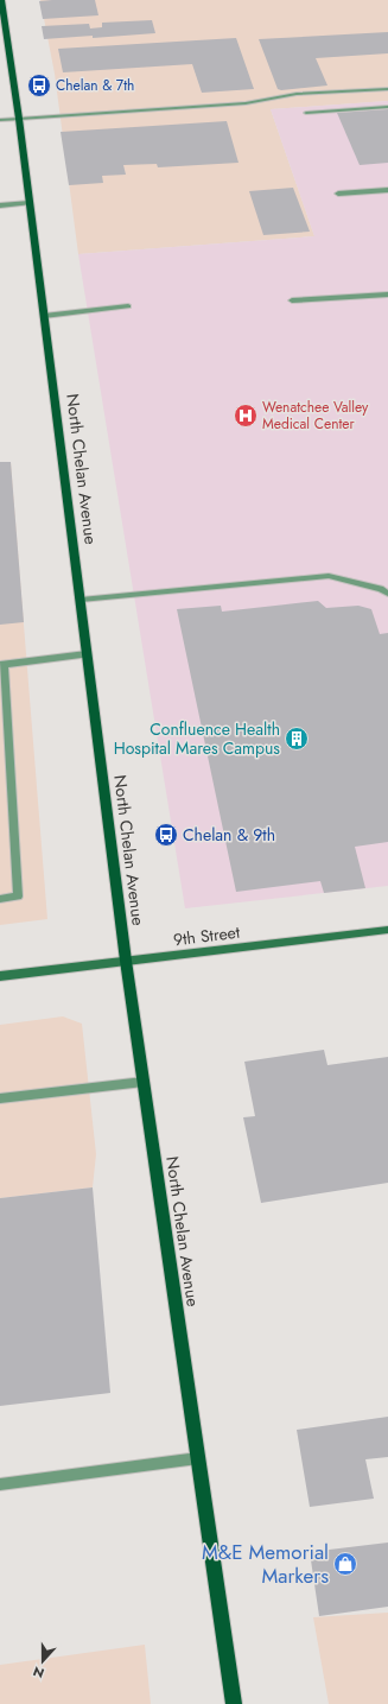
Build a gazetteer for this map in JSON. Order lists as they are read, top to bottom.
{
  "streets": {
    "main road": ["North Chelan Avenue"],
    "street": ["9th Street"]
  },
  "crossings": [
    ["North Chelan Avenue", "9th Street"]
  ],
  "places": {
    "bus stop": ["Chelan & 7th", "Chelan & 9th"],
    "hospital": ["Wenatchee Valley Medical Center"],
    "building": ["Confluence Health Hospital Mares Campus"],
    "shop": ["M&E Memorial Markers"]
  },
  "north": "bottom"
}
